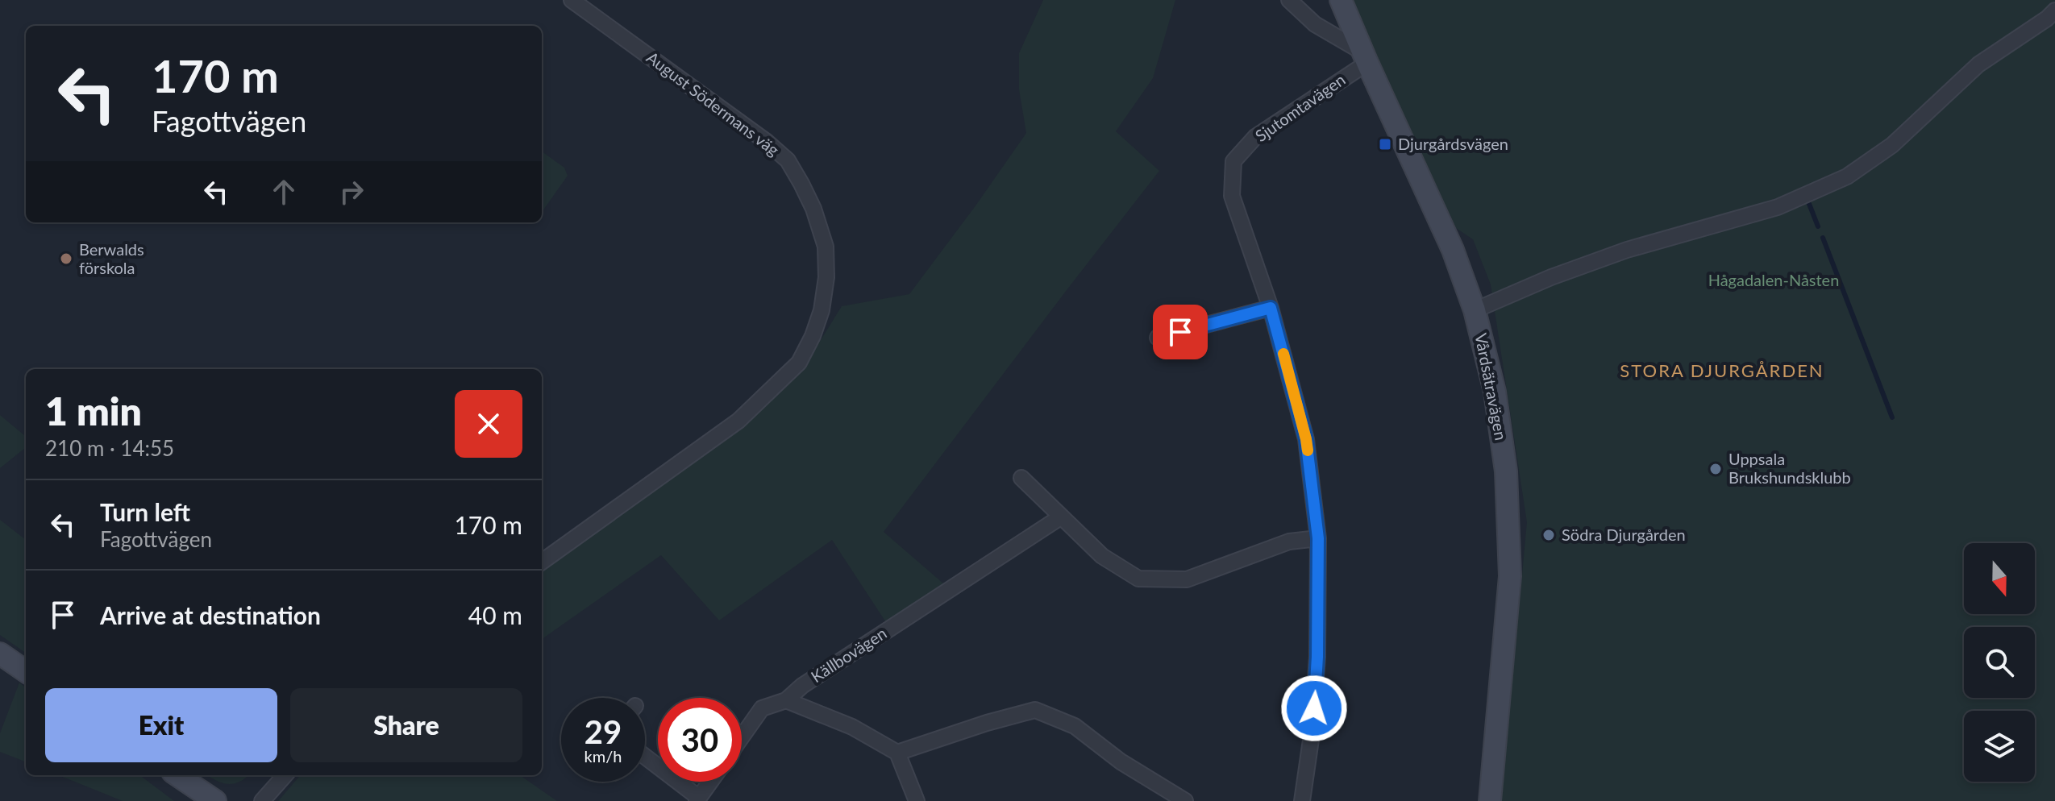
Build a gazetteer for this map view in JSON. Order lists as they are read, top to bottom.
{
  "streets": {
    "street": [
      "August Södermans väg",
      "Sjutomtavägen",
      "Vårdsätravägen",
      "Källbovägen"
    ]
  },
  "crossings": [
    ["Sjutomtavägen", "Vårdsätravägen"]
  ],
  "districts": ["STORA DJURGÅRDEN"],
  "parks": ["Hågadalen-Nåsten"],
  "places": {
    "transit": ["Djurgårdsvägen"],
    "other": ["Berwalds förskola", "Uppsala Brukshundsklubb", "Södra Djurgården"]
  },
  "north": "bottom",
  "page": {
    "turn": ["170 m", "Fagottvägen"],
    "heading": ["1 min", "210 m · 14:55"],
    "list": [
      {
        "name": "Turn left",
        "note": "Fagottvägen",
        "value": "170 m"
      },
      {
        "name": "Arrive at destination",
        "value": "40 m"
      }
    ],
    "buttons": ["Exit", "Share"],
    "speed": "29 km/h",
    "limit": "30"
  }
}
